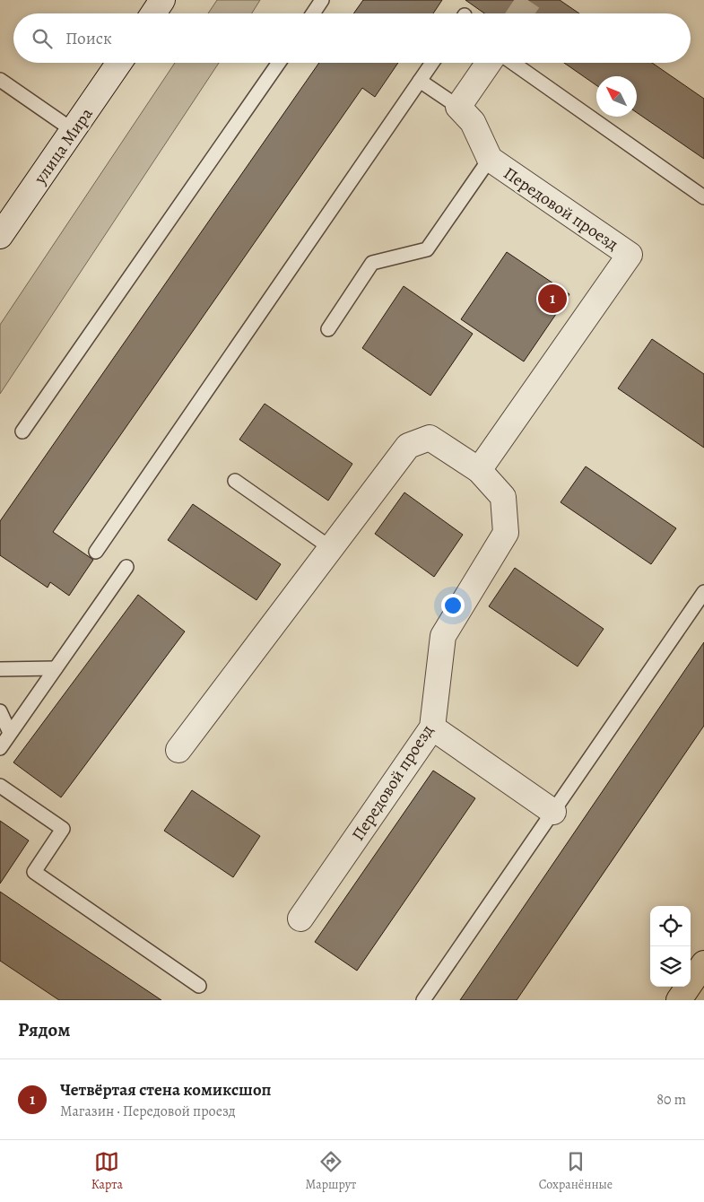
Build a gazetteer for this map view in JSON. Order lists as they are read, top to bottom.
{
  "streets": {
    "street": ["улица Мира", "Передовой проезд"]
  },
  "north": "top left",
  "page": {
    "search": "Поиск",
    "pins": "1",
    "heading": "Рядом",
    "list": [
      {
        "mark": "1",
        "name": "Четвёртая стена комиксшоп",
        "note": "Магазин · Передовой проезд",
        "value": "80 m"
      }
    ],
    "nav": ["Карта", "Маршрут", "Сохранённые"]
  }
}
